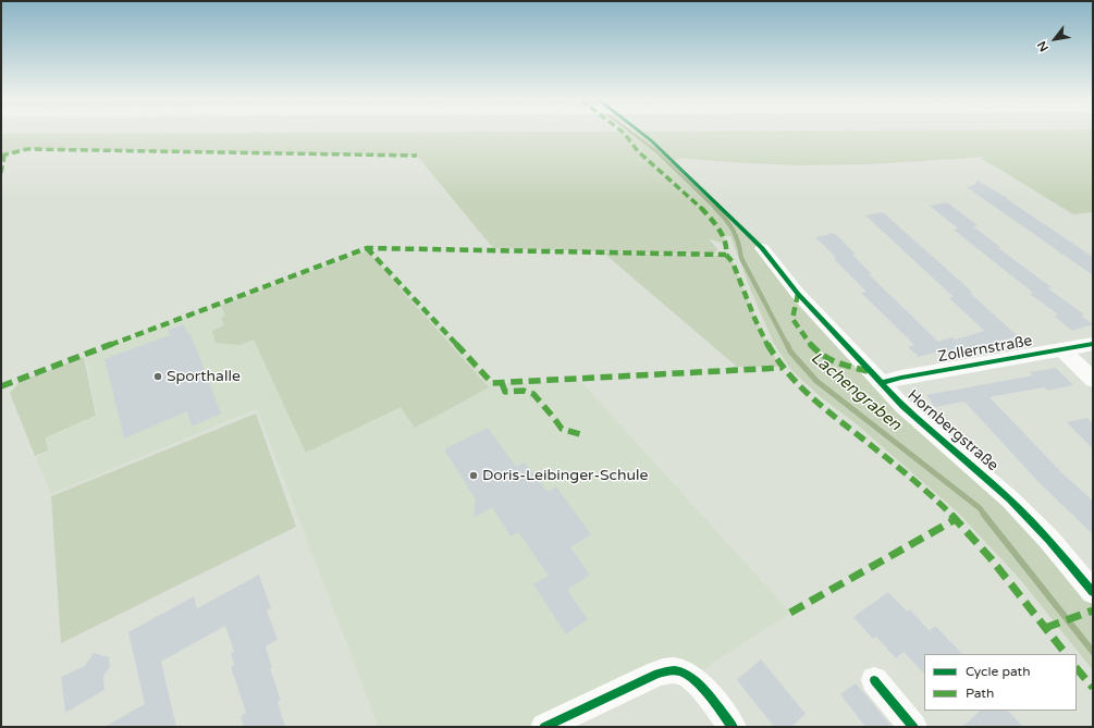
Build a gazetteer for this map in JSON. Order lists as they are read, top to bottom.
{
  "streets": {
    "street": ["Zollernstraße", "Hornbergstraße"]
  },
  "crossings": [
    ["Zollernstraße", "Hornbergstraße"]
  ],
  "water": ["Lachengraben"],
  "places": ["Sporthalle", "Doris-Leibinger-Schule"],
  "legend": ["Cycle path", "Path"],
  "north": "bottom left"
}
